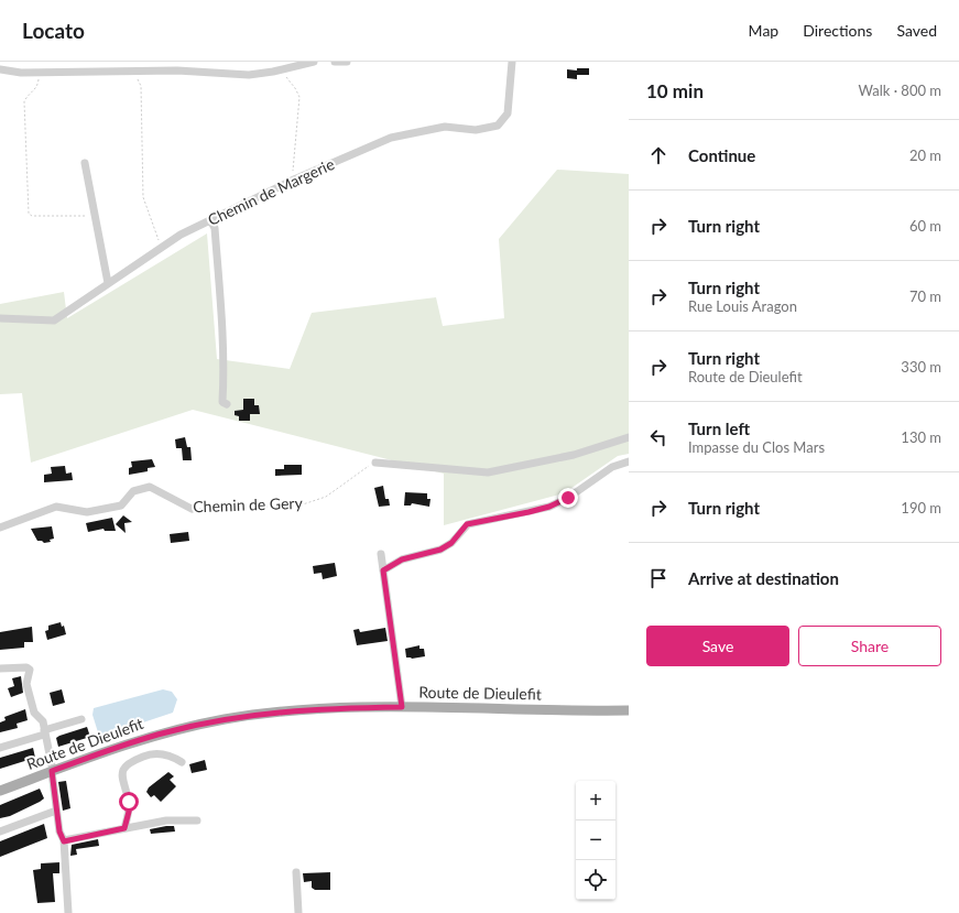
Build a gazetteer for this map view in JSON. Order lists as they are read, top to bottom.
{
  "streets": {
    "main road": ["Route de Dieulefit"],
    "street": ["Chemin de Margerie", "Chemin de Gery"]
  },
  "page": {
    "header": "Locato",
    "nav": ["Map", "Directions", "Saved"],
    "heading": ["10 min", "Walk · 800 m"],
    "list": [
      ["Continue", "20 m"],
      ["Turn right", "60 m"],
      ["Turn right", "Rue Louis Aragon", "70 m"],
      ["Turn right", "Route de Dieulefit", "330 m"],
      ["Turn left", "Impasse du Clos Mars", "130 m"],
      ["Turn right", "190 m"],
      "Arrive at destination"
    ],
    "buttons": ["Save", "Share"],
    "map_buttons": ["+", "−"]
  }
}
